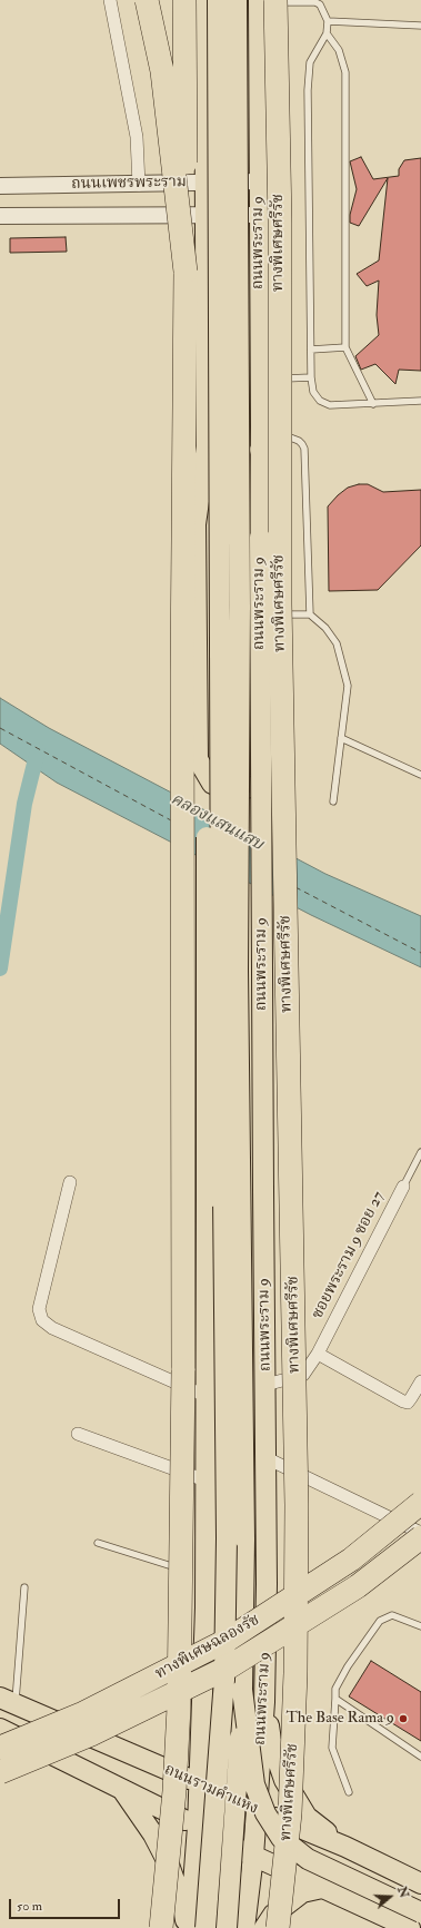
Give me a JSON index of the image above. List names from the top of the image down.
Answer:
{
  "streets": {
    "highway": ["ทางพิเศษศรีรัช", "ทางพิเศษฉลองรัช"],
    "main road": ["ถนนพระราม 9", "ถนนรามคำแหง"],
    "street": ["ถนนเพชรพระราม", "ซอยพระราม 9 ซอย 27"]
  },
  "crossings": [
    ["ถนนเพชรพระราม", "ถนนพระราม 9"],
    ["ถนนพระราม 9", "ทางพิเศษศรีรัช"],
    ["ถนนพระราม 9", "ซอยพระราม 9 ซอย 27"],
    ["ถนนพระราม 9", "ถนนรามคำแหง"]
  ],
  "water": ["คลองแสนแสบ"],
  "places": ["The Base Rama 9"],
  "scale_bar": "50 m",
  "north": "right"
}
